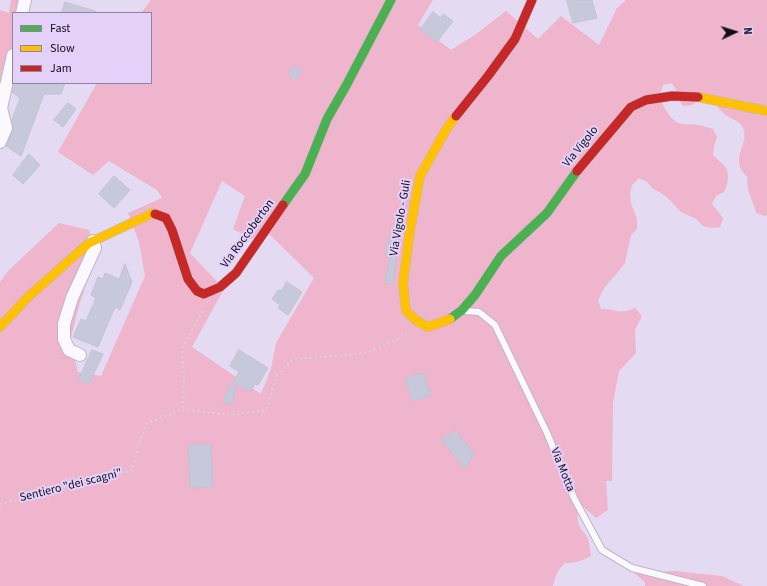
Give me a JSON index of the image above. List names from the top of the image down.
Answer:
{
  "streets": {
    "street": ["Via Vigolo", "Via Vigolo - Guli", "Via Roccoberton"],
    "lane": ["Via Motta"],
    "path": ["Sentiero \"dei scagni\""]
  },
  "crossings": [
    ["Via Vigolo", "Via Motta"]
  ],
  "legend": ["Fast", "Slow", "Jam"],
  "north": "right"
}
